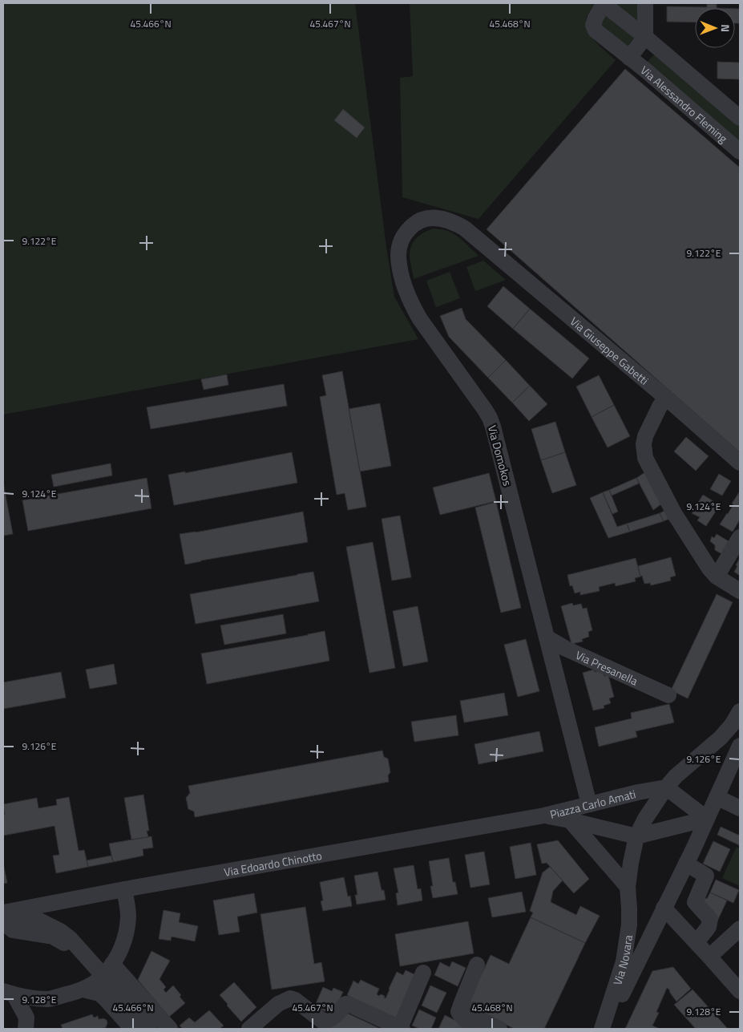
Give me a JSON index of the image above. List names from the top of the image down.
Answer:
{
  "streets": {
    "street": [
      "Via Alessandro Fleming",
      "Via Giuseppe Gabetti",
      "Via Domokos",
      "Via Presanella",
      "Piazza Carlo Amati",
      "Via Edoardo Chinotto",
      "Via Novara"
    ]
  },
  "crossings": [
    ["Via Giuseppe Gabetti", "Via Domokos"],
    ["Via Domokos", "Via Presanella"],
    ["Via Domokos", "Piazza Carlo Amati"],
    ["Piazza Carlo Amati", "Via Edoardo Chinotto"],
    ["Piazza Carlo Amati", "Via Novara"]
  ],
  "north": "right",
  "coordinates": [
    "45.466°N",
    "45.467°N",
    "45.468°N",
    "9.122°E",
    "9.124°E",
    "9.126°E",
    "9.128°E"
  ]
}
